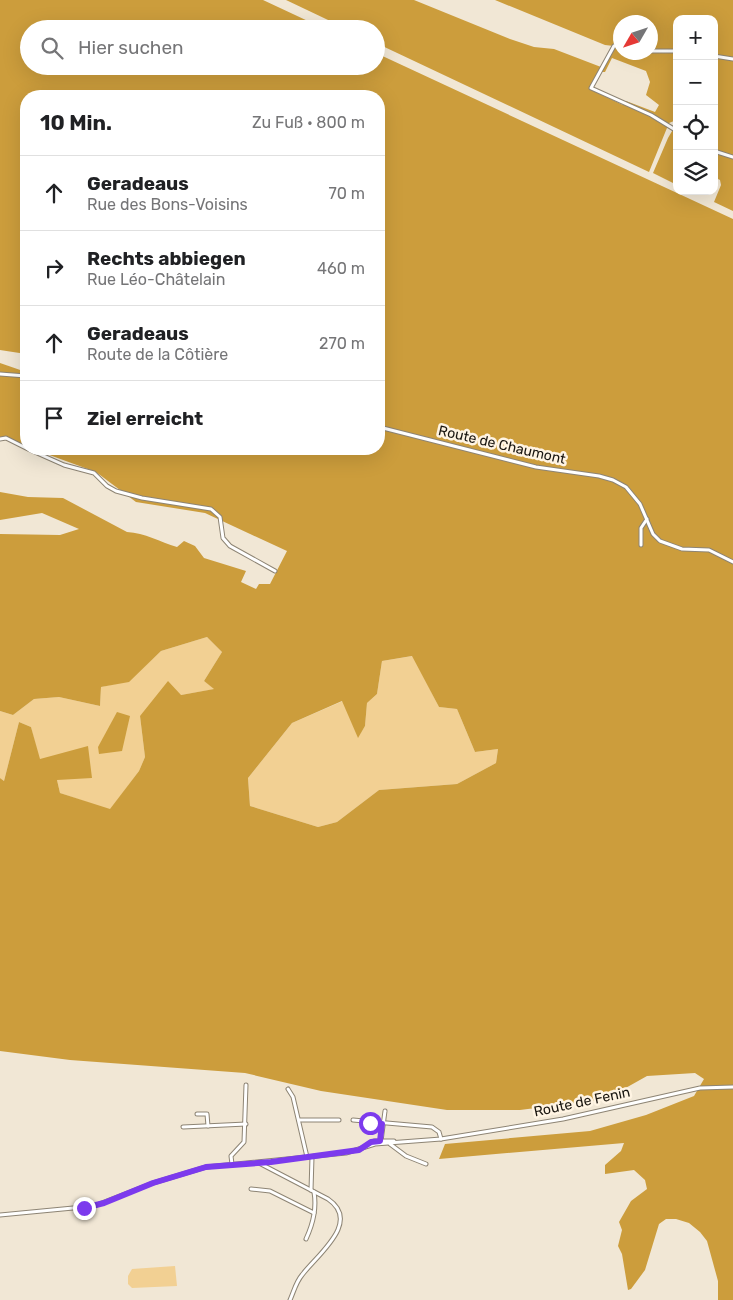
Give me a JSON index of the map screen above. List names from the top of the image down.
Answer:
{
  "streets": {
    "street": ["Route de Chaumont", "Route de Fenin"]
  },
  "north": "bottom left",
  "page": {
    "map_buttons": ["+", "−"],
    "search": "Hier suchen",
    "heading": ["10 Min.", "Zu Fuß · 800 m"],
    "list": [
      ["Geradeaus", "Rue des Bons-Voisins", "70 m"],
      ["Rechts abbiegen", "Rue Léo-Châtelain", "460 m"],
      ["Geradeaus", "Route de la Côtière", "270 m"],
      "Ziel erreicht"
    ]
  }
}
